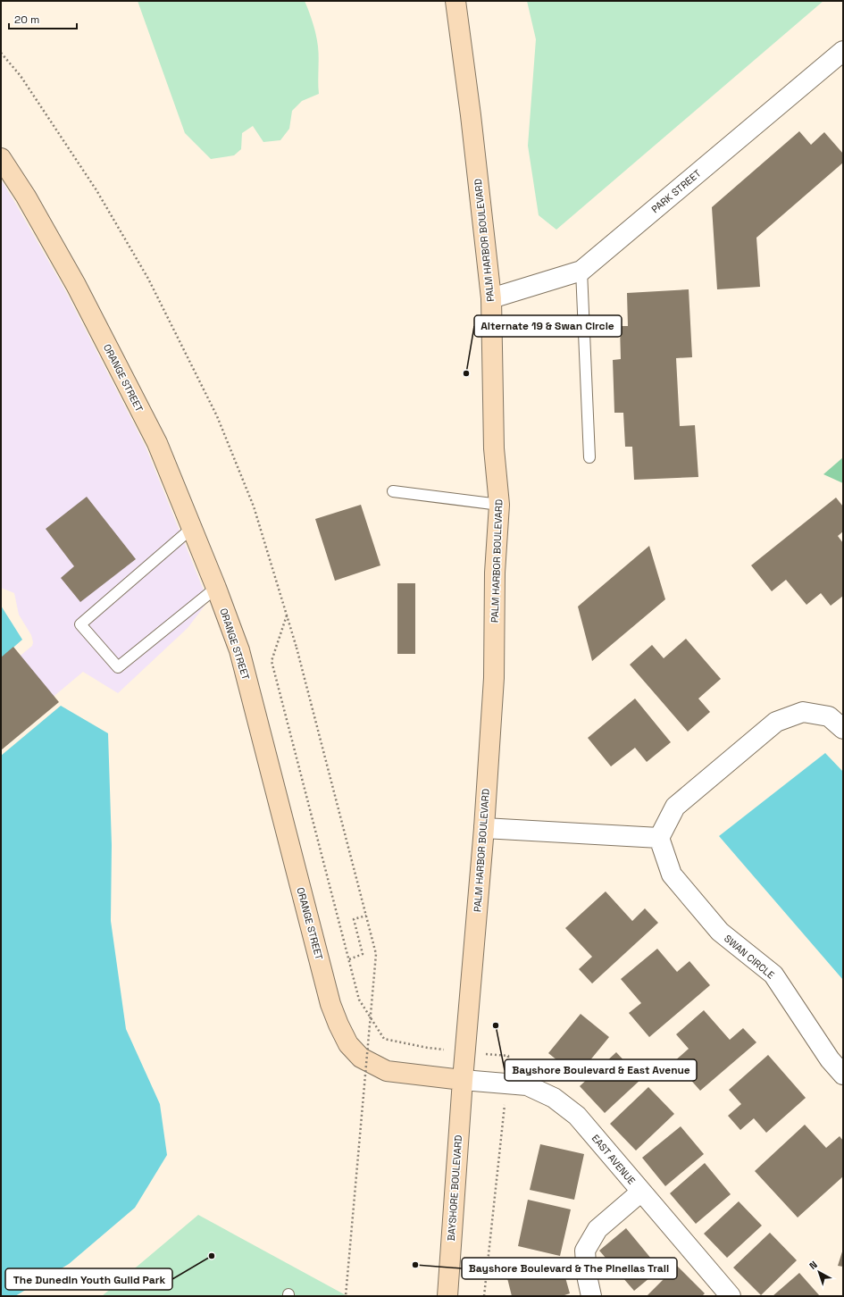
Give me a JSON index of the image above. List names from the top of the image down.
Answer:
{
  "streets": {
    "main road": ["PALM HARBOR BOULEVARD", "ORANGE STREET", "BAYSHORE BOULEVARD"],
    "street": ["PARK STREET", "SWAN CIRCLE", "EAST AVENUE"]
  },
  "crossings": [
    ["PARK STREET", "PALM HARBOR BOULEVARD"],
    ["PALM HARBOR BOULEVARD", "ORANGE STREET"],
    ["PALM HARBOR BOULEVARD", "EAST AVENUE"],
    ["PALM HARBOR BOULEVARD", "BAYSHORE BOULEVARD"],
    ["ORANGE STREET", "EAST AVENUE"],
    ["ORANGE STREET", "BAYSHORE BOULEVARD"],
    ["EAST AVENUE", "BAYSHORE BOULEVARD"]
  ],
  "places": [
    "Alternate 19 & Swan Circle",
    "Bayshore Boulevard & East Avenue",
    "The Dunedin Youth Guild Park",
    "Bayshore Boulevard & The Pinellas Trail"
  ],
  "scale_bar": "20 m",
  "north": "top left"
}
